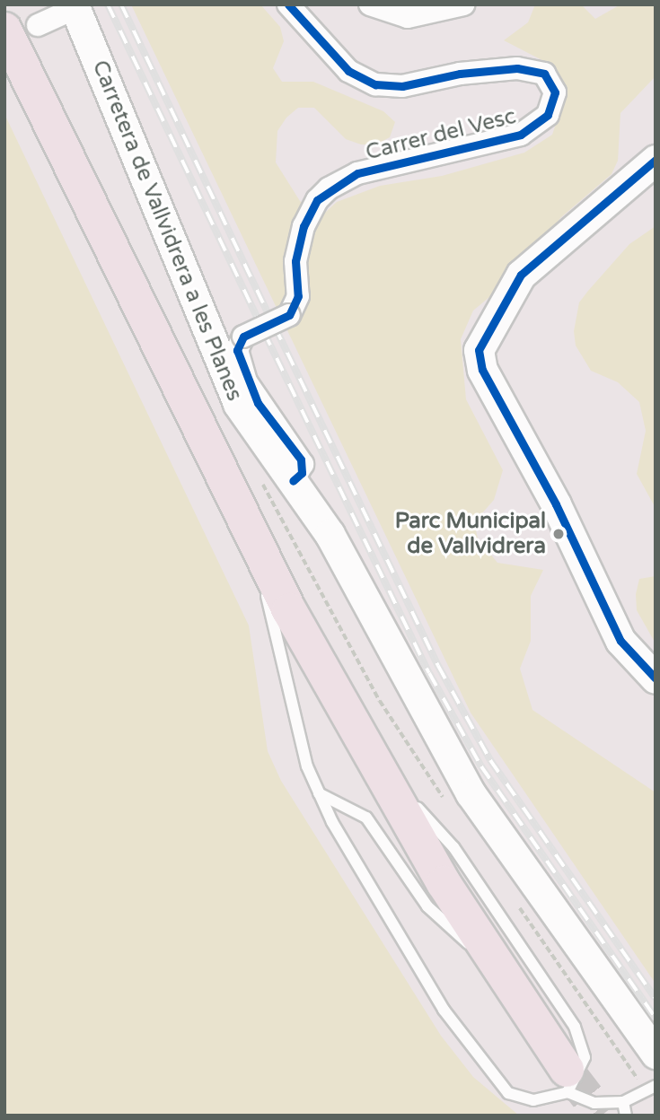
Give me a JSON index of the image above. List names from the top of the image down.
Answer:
{
  "streets": {
    "main road": ["Carretera de Vallvidrera a les Planes"],
    "street": ["Carrer del Vesc"]
  },
  "crossings": [
    ["Carrer del Vesc", "Carretera de Vallvidrera a les Planes"]
  ],
  "places": ["Parc Municipal de Vallvidrera"]
}
